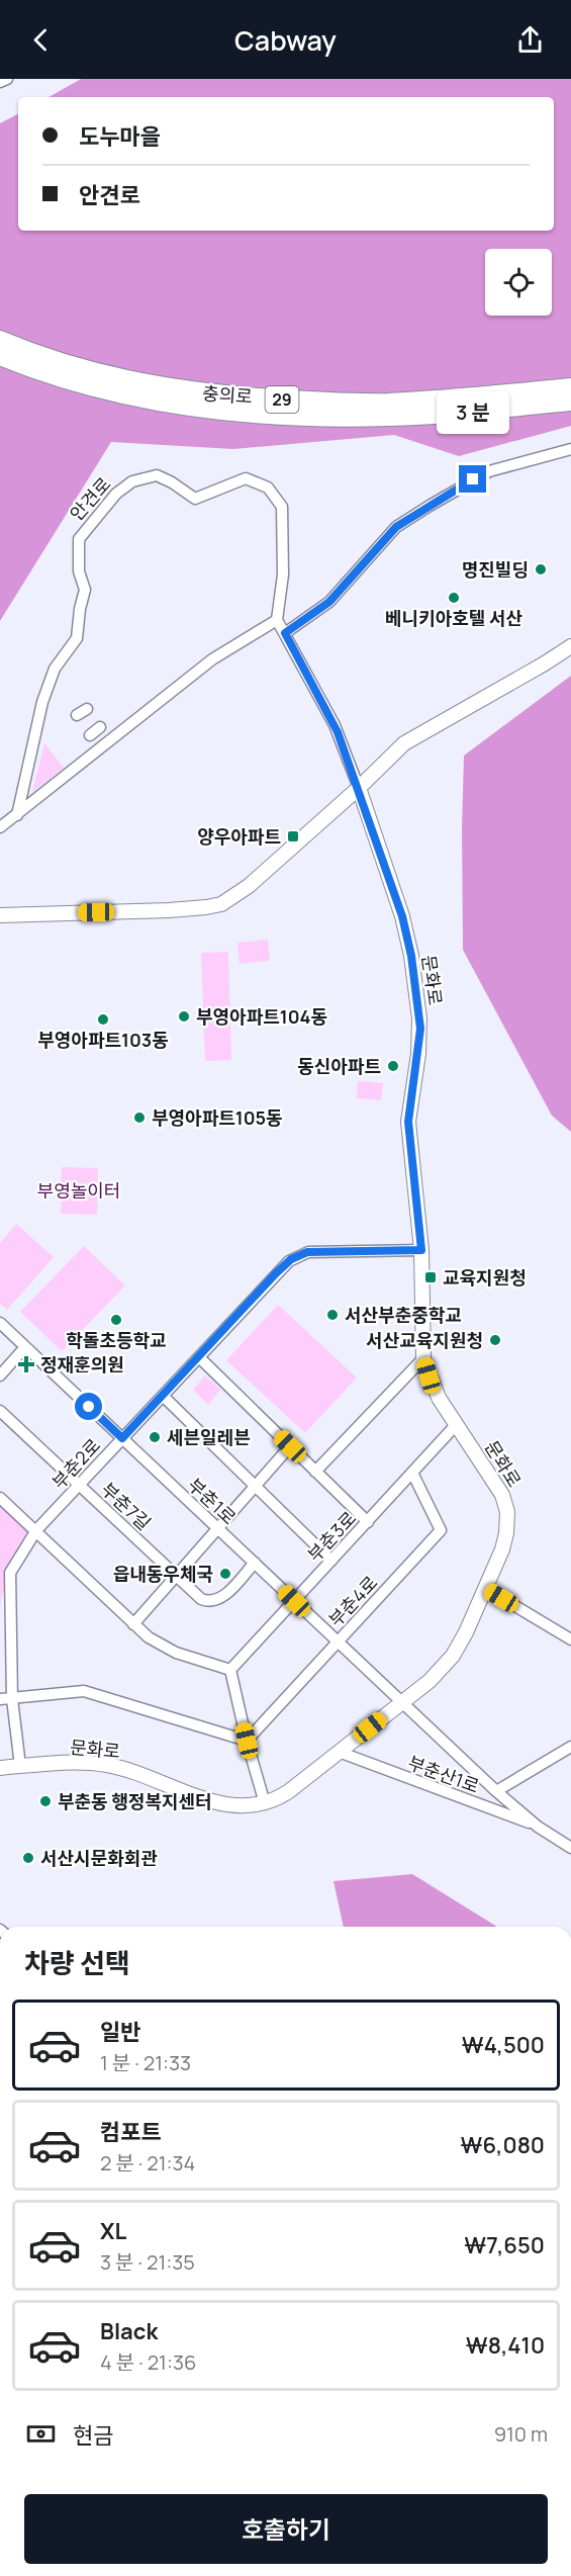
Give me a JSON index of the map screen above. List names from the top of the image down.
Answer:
{
  "streets": {
    "highway": ["충의로", "29"],
    "street": [
      "안견로",
      "문화로",
      "부춘2로",
      "부춘1로",
      "부춘7길",
      "부춘3로",
      "부춘4로",
      "부춘산1로"
    ]
  },
  "crossings": [
    ["문화로", "부춘2로"],
    ["문화로", "부춘1로"],
    ["문화로", "부춘3로"],
    ["문화로", "부춘산1로"],
    ["부춘2로", "부춘1로"],
    ["부춘2로", "부춘7길"],
    ["부춘1로", "부춘7길"],
    ["부춘1로", "부춘3로"],
    ["부춘1로", "부춘4로"],
    ["부춘1로", "부춘산1로"],
    ["부춘3로", "부춘4로"]
  ],
  "parks": ["부영놀이터"],
  "places": {
    "other": [
      "명진빌딩",
      "베니키아호텔 서산",
      "부영아파트104동",
      "부영아파트103동",
      "동신아파트",
      "부영아파트105동",
      "서산부춘중학교",
      "학돌초등학교",
      "서산교육지원청",
      "세븐일레븐",
      "읍내동우체국",
      "부춘동 행정복지센터",
      "서산시문화회관"
    ],
    "transit": ["양우아파트", "교육지원청"],
    "health": ["정재훈의원"]
  },
  "page": {
    "header": "Cabway",
    "banner": ["도누마을", "안견로"],
    "bubble": "3 분",
    "heading": "차량 선택",
    "list": [
      {
        "name": "일반",
        "note": "1 분 · 21:33",
        "value": "₩4,500"
      },
      {
        "name": "컴포트",
        "note": "2 분 · 21:34",
        "value": "₩6,080"
      },
      {
        "name": "XL",
        "note": "3 분 · 21:35",
        "value": "₩7,650"
      },
      {
        "name": "Black",
        "note": "4 분 · 21:36",
        "value": "₩8,410"
      }
    ],
    "pay": ["현금", "910 m"],
    "buttons": "호출하기"
  }
}
